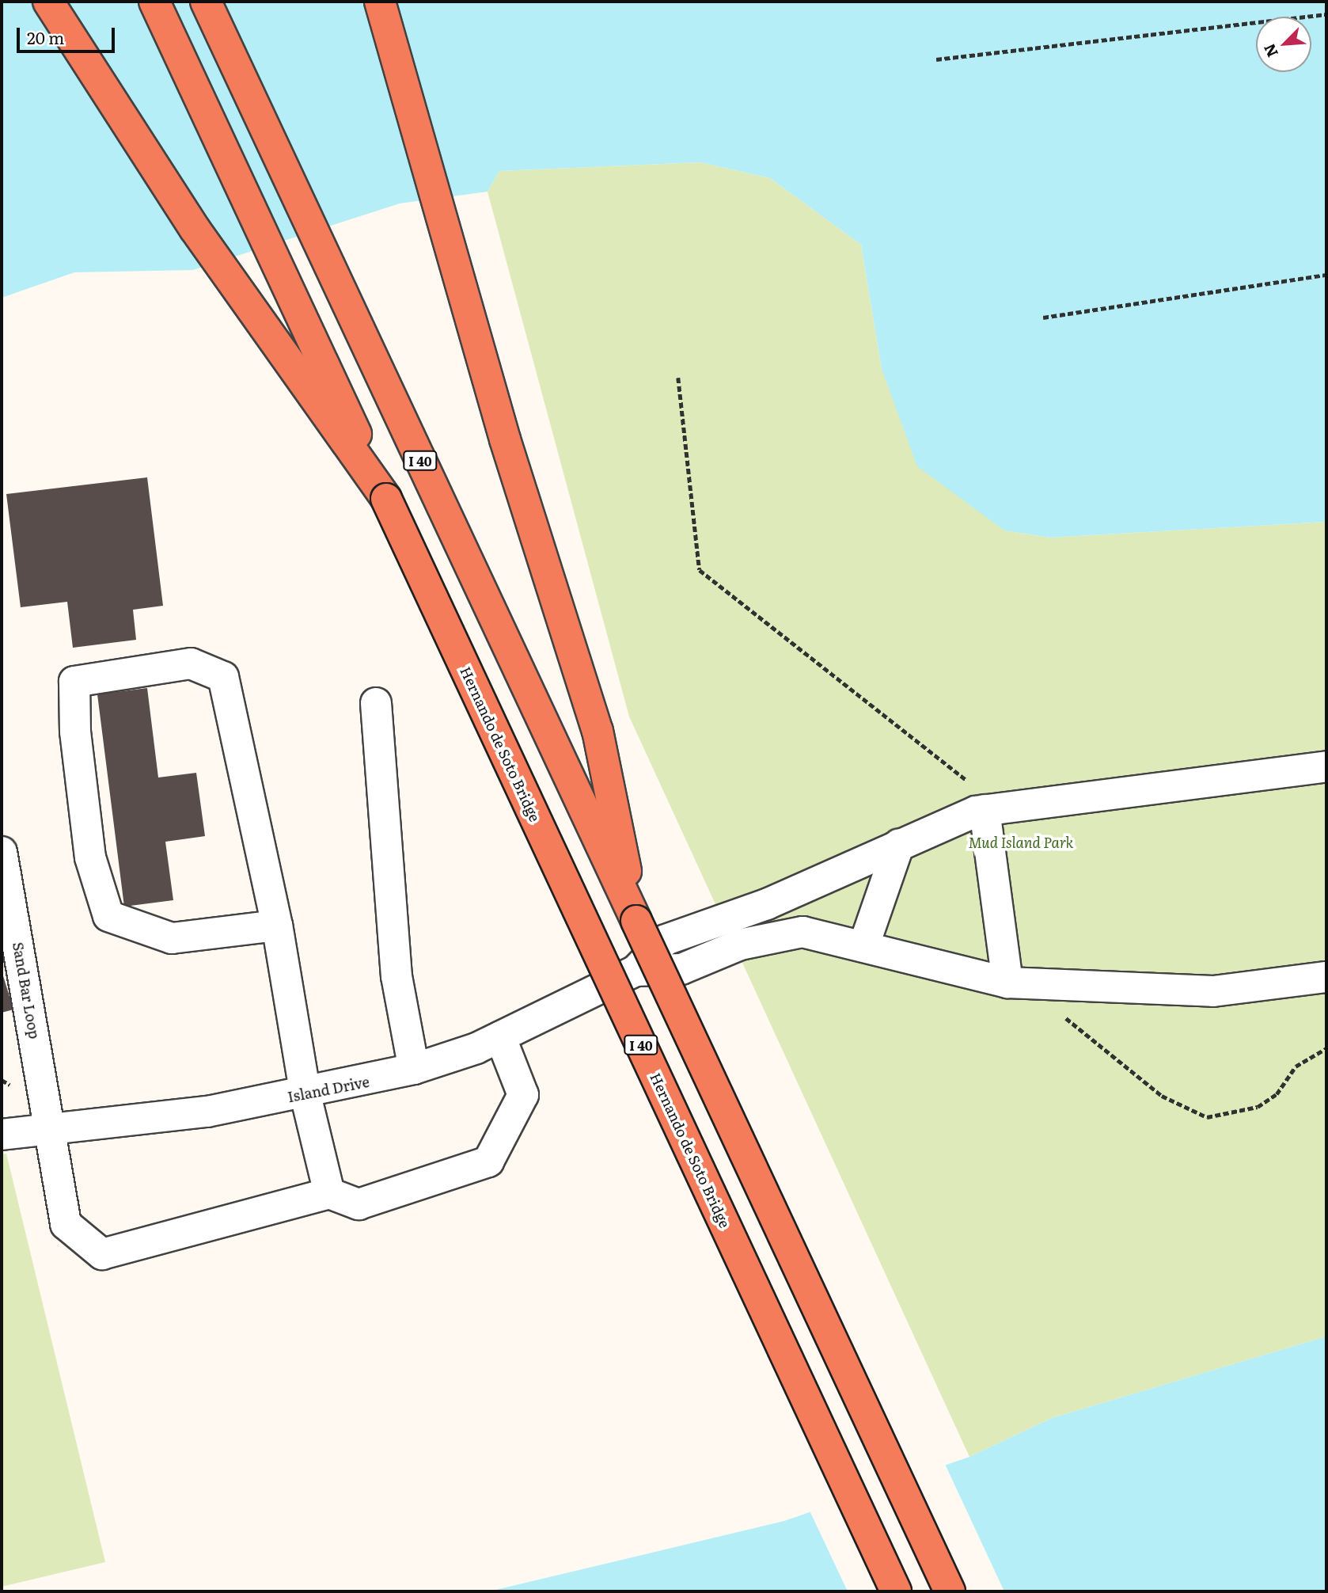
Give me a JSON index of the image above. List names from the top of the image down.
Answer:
{
  "streets": {
    "highway": ["I 40", "Hernando de Soto Bridge"],
    "street": ["Sand Bar Loop", "Island Drive"]
  },
  "crossings": [
    ["I 40", "Hernando de Soto Bridge"],
    ["Sand Bar Loop", "Island Drive"]
  ],
  "parks": ["Mud Island Park"],
  "scale_bar": "20 m",
  "north": "bottom left"
}
